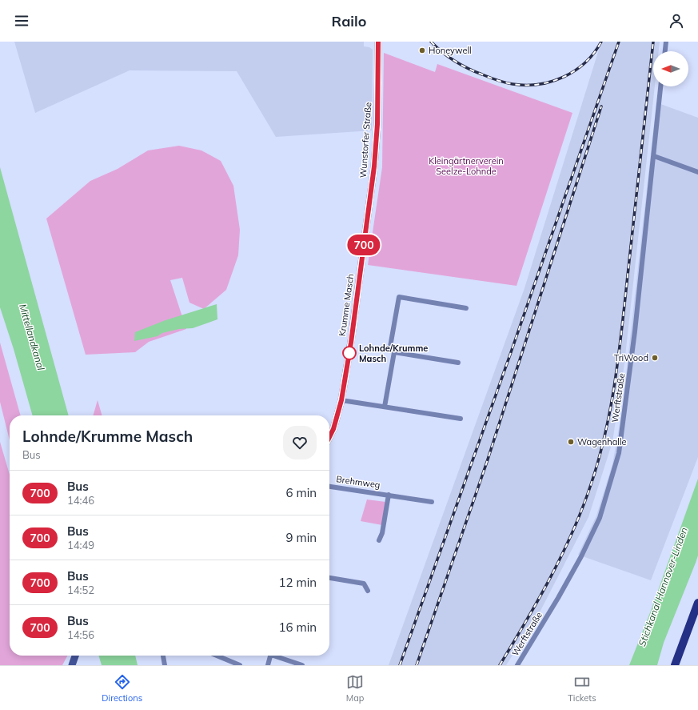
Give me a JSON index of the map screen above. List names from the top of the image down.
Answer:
{
  "streets": {
    "street": [
      "Wunstorfer Straße",
      "Krumme Masch",
      "Werftstraße",
      "Brehmweg"
    ]
  },
  "crossings": [
    ["Wunstorfer Straße", "Krumme Masch"]
  ],
  "water": ["Mittellandkanal", "Stichkanal Hannover-Linden"],
  "parks": ["Kleingärtnerverein Seelze-Lohnde"],
  "places": [
    "Honeywell",
    "Lohnde/Krumme Masch",
    "TriWood",
    "Wagenhalle"
  ],
  "lines": ["bus line 700"],
  "north": "left",
  "page": {
    "header": "Railo",
    "on_map": "700",
    "heading": ["Lohnde/Krumme Masch", "Bus"],
    "list": [
      {
        "mark": "700",
        "name": "Bus",
        "note": "14:46",
        "value": "6 min"
      },
      {
        "mark": "700",
        "name": "Bus",
        "note": "14:49",
        "value": "9 min"
      },
      {
        "mark": "700",
        "name": "Bus",
        "note": "14:52",
        "value": "12 min"
      },
      {
        "mark": "700",
        "name": "Bus",
        "note": "14:56",
        "value": "16 min"
      }
    ],
    "tabs": ["Directions", "Map", "Tickets"]
  }
}
